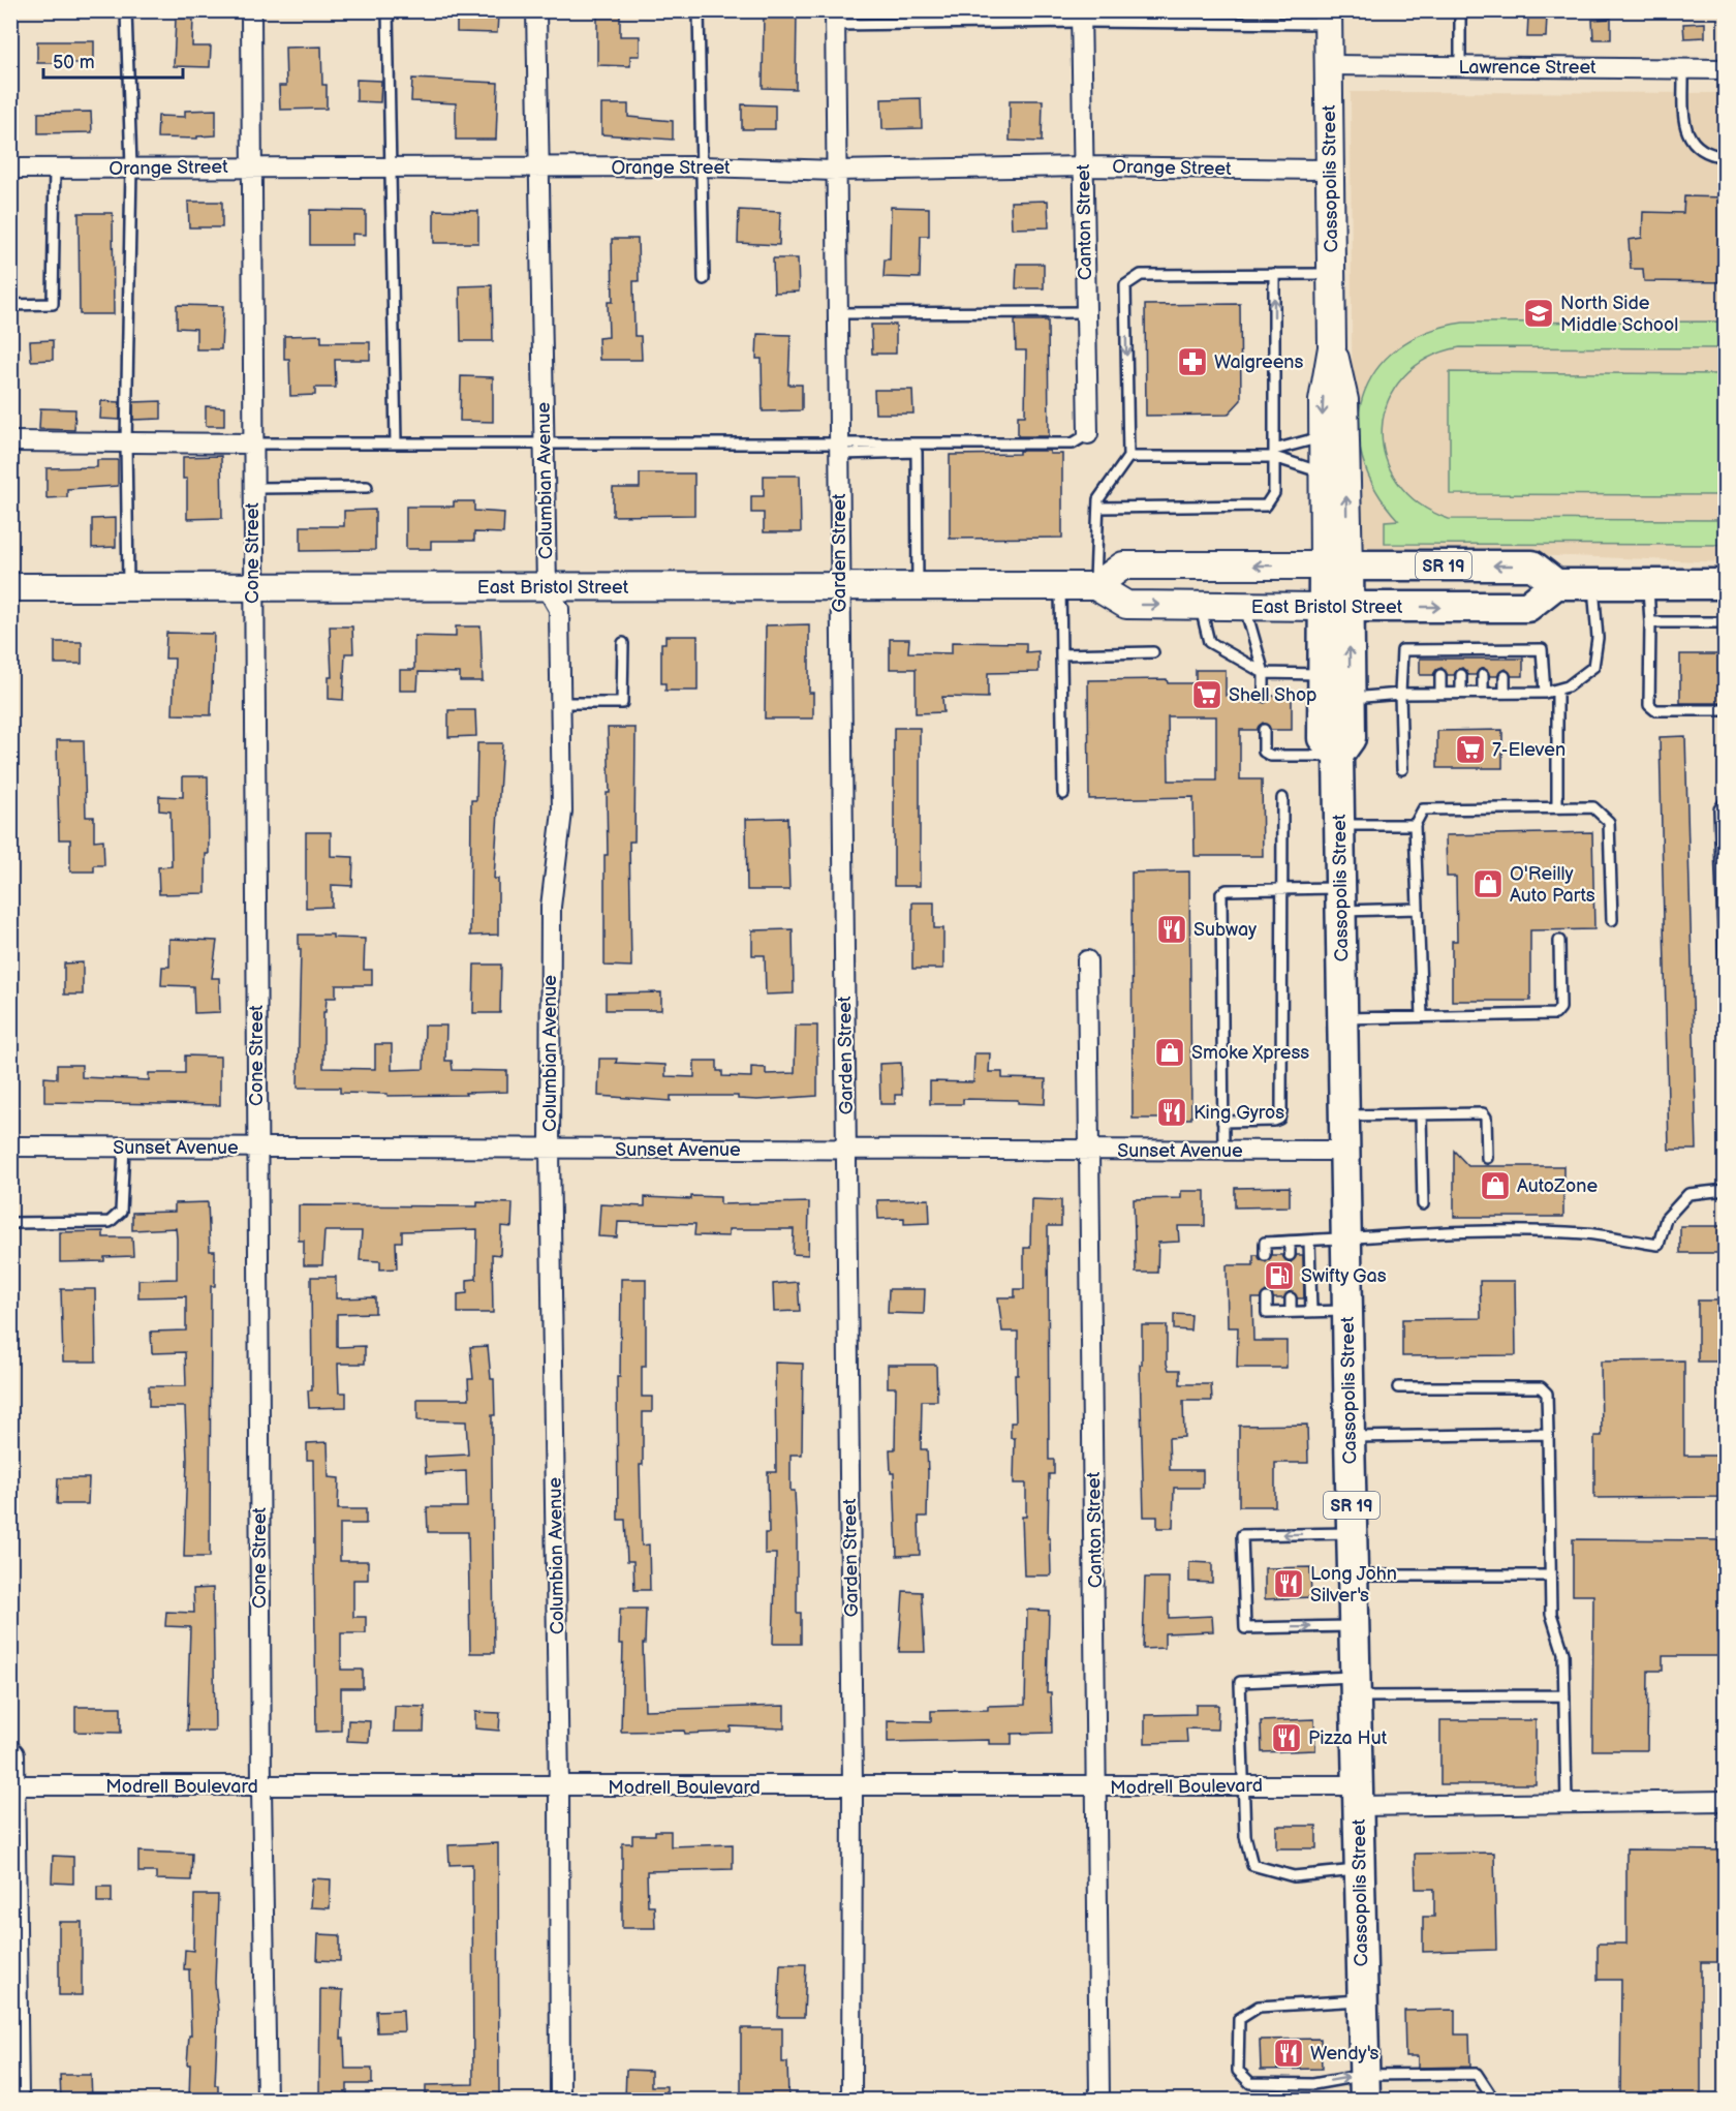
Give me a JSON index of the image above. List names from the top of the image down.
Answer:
{
  "streets": {
    "main road": ["Cassopolis Street", "SR 19", "East Bristol Street"],
    "street": [
      "Lawrence Street",
      "Orange Street",
      "Canton Street",
      "Columbian Avenue",
      "Cone Street",
      "Garden Street",
      "Sunset Avenue",
      "Modrell Boulevard"
    ]
  },
  "crossings": [
    ["Lawrence Street", "Cassopolis Street"],
    ["Orange Street", "Cassopolis Street"],
    ["Orange Street", "Canton Street"],
    ["Orange Street", "Columbian Avenue"],
    ["Orange Street", "Cone Street"],
    ["Orange Street", "Garden Street"],
    ["Cassopolis Street", "SR 19"],
    ["Cassopolis Street", "East Bristol Street"],
    ["Cassopolis Street", "Sunset Avenue"],
    ["Cassopolis Street", "Modrell Boulevard"],
    ["Canton Street", "Sunset Avenue"],
    ["Canton Street", "Modrell Boulevard"],
    ["Columbian Avenue", "East Bristol Street"],
    ["Columbian Avenue", "Sunset Avenue"],
    ["Columbian Avenue", "Modrell Boulevard"],
    ["Cone Street", "East Bristol Street"],
    ["Cone Street", "Sunset Avenue"],
    ["Cone Street", "Modrell Boulevard"],
    ["Garden Street", "East Bristol Street"],
    ["Garden Street", "Sunset Avenue"],
    ["Garden Street", "Modrell Boulevard"],
    ["SR 19", "East Bristol Street"]
  ],
  "places": {
    "school or university": ["North Side Middle School"],
    "pharmacy": ["Walgreens"],
    "supermarket": ["Shell Shop", "7-Eleven"],
    "shop": ["O'Reilly Auto Parts", "Smoke Xpress", "AutoZone"],
    "restaurant": [
      "Subway",
      "King Gyros",
      "Long John Silver's",
      "Pizza Hut",
      "Wendy's"
    ],
    "fuel station": ["Swifty Gas"]
  },
  "scale_bar": "50 m"
}
